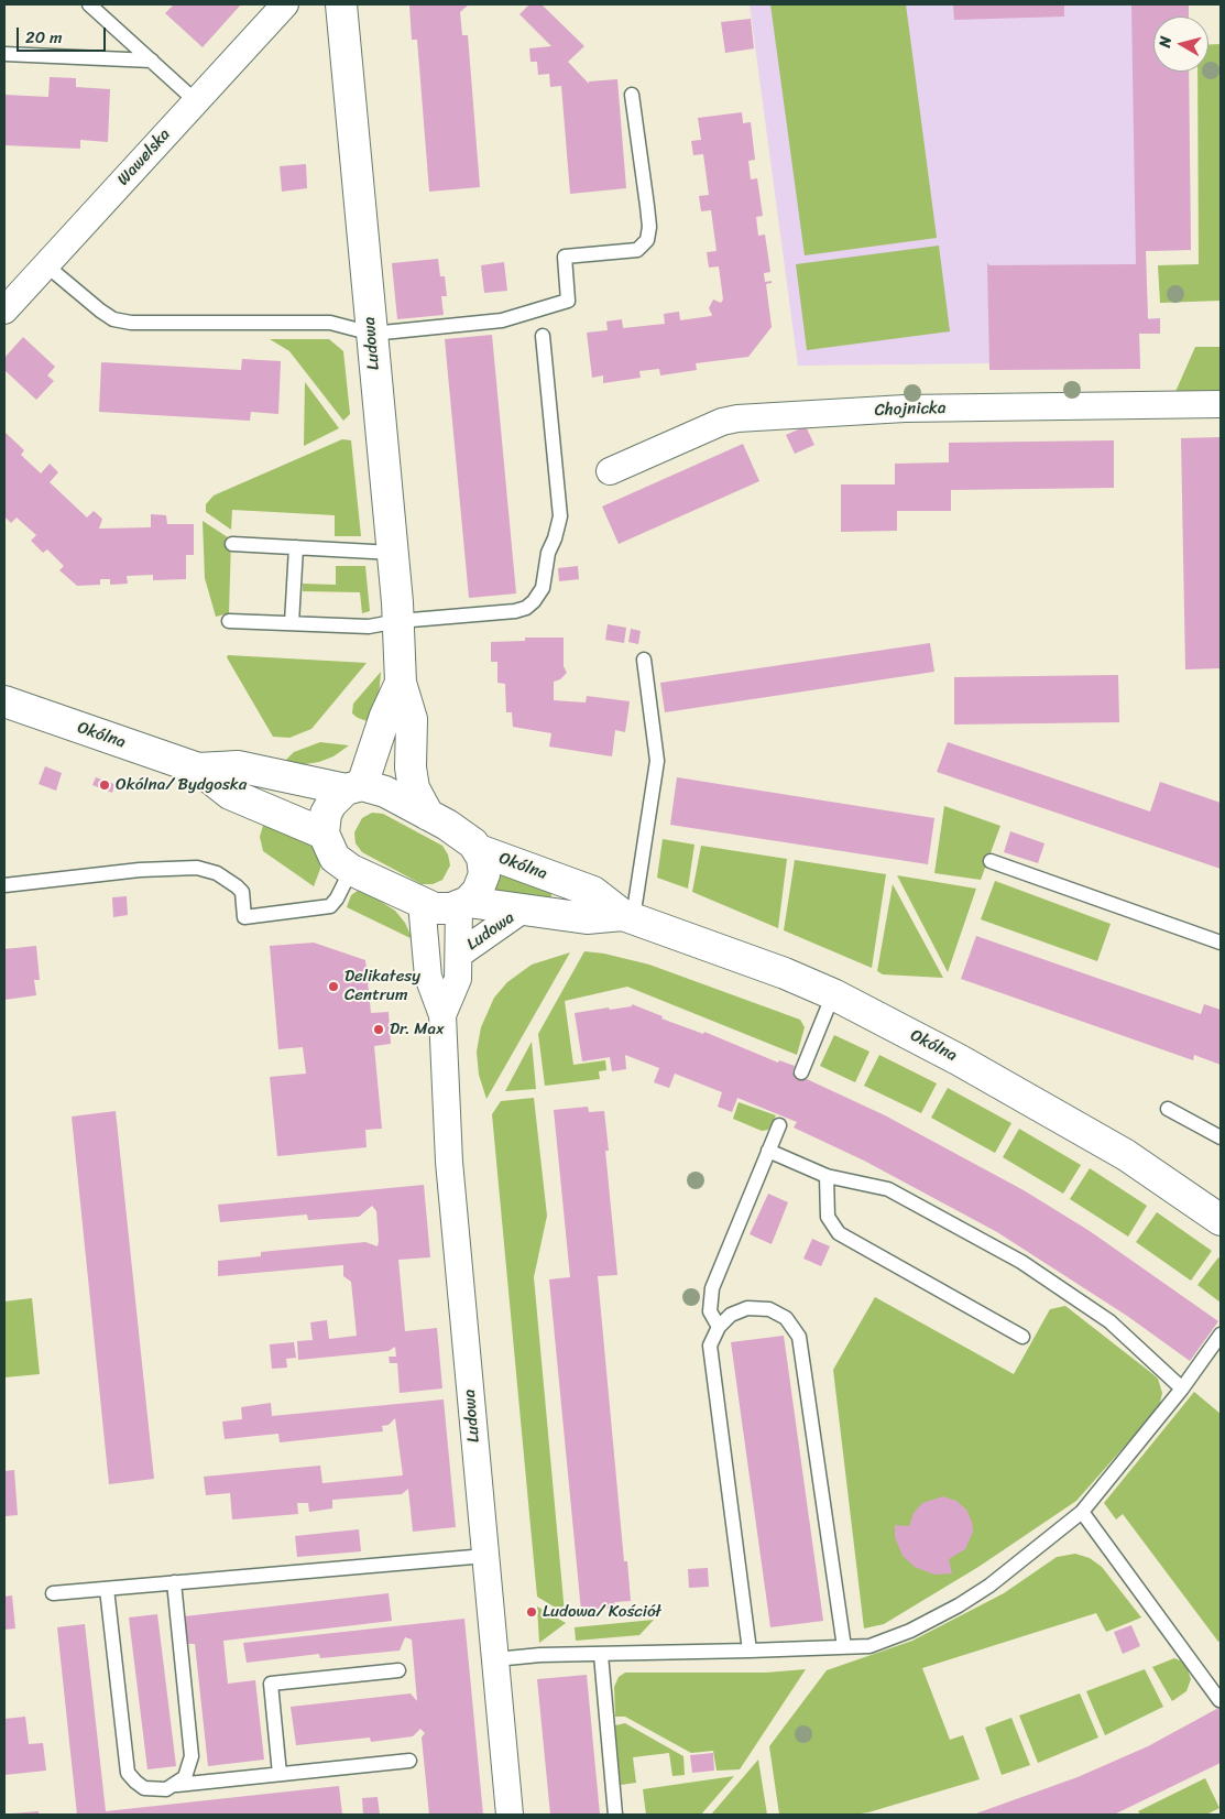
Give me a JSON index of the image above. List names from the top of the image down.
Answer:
{
  "streets": {
    "street": [
      "Wawelska",
      "Ludowa",
      "Chojnicka",
      "Okólna"
    ]
  },
  "crossings": [
    ["Ludowa", "Okólna"]
  ],
  "places": [
    "Okólna/ Bydgoska",
    "Delikatesy Centrum",
    "Dr. Max",
    "Ludowa/ Kościół"
  ],
  "scale_bar": "20 m",
  "north": "left"
}
